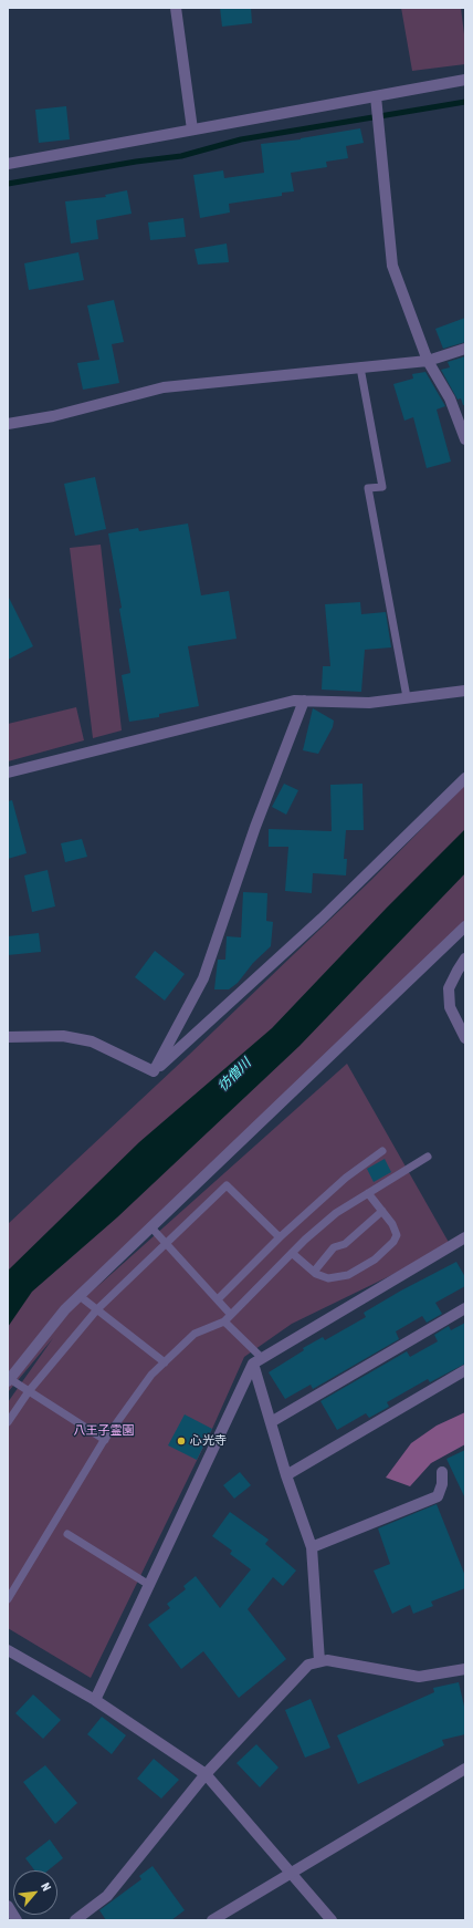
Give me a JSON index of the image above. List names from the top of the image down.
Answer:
{
  "water": ["彷僧川"],
  "parks": ["八王子霊園"],
  "places": ["心光寺"],
  "north": "top right"
}
